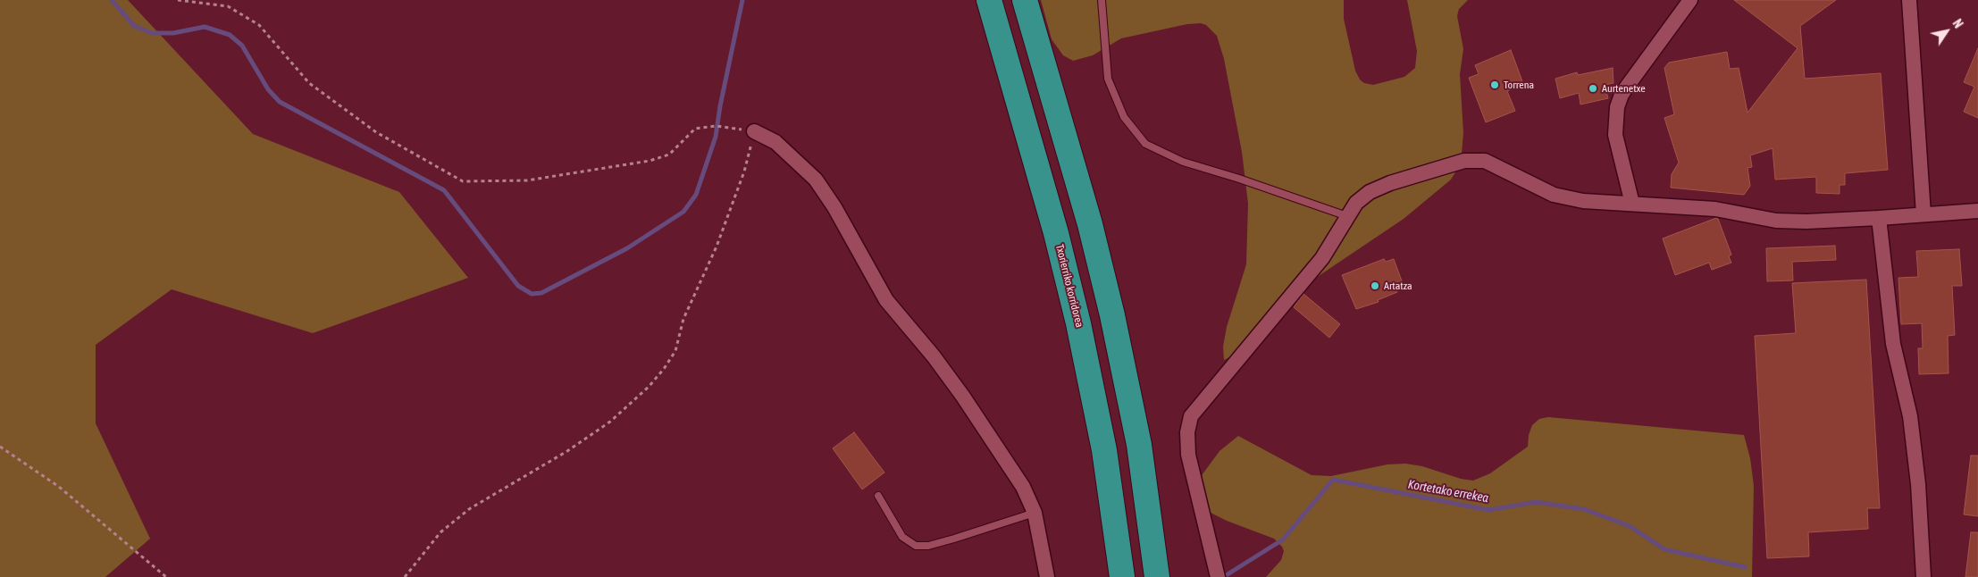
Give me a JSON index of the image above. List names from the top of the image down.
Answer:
{
  "streets": {
    "highway": ["Txorierriko korridorea"]
  },
  "water": ["Kortetako errekea"],
  "places": ["Torrena", "Aurtenetxe", "Artatza"],
  "north": "top right"
}
